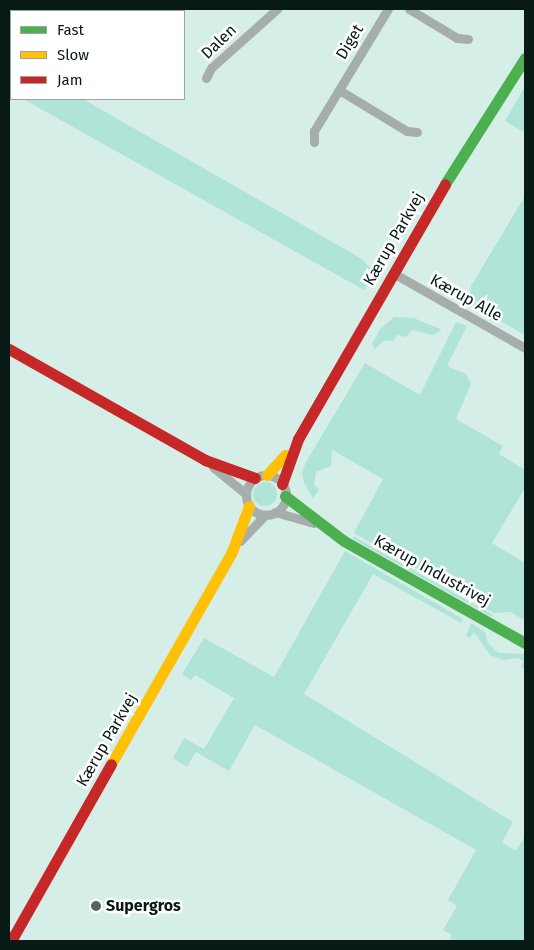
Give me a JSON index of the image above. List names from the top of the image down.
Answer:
{
  "streets": {
    "street": [
      "Dalen",
      "Diget",
      "Kærup Parkvej",
      "Kærup Alle",
      "Kærup Industrivej"
    ]
  },
  "crossings": [
    ["Kærup Parkvej", "Kærup Alle"],
    ["Kærup Parkvej", "Kærup Industrivej"]
  ],
  "places": ["Supergros"],
  "legend": ["Fast", "Slow", "Jam"]
}
